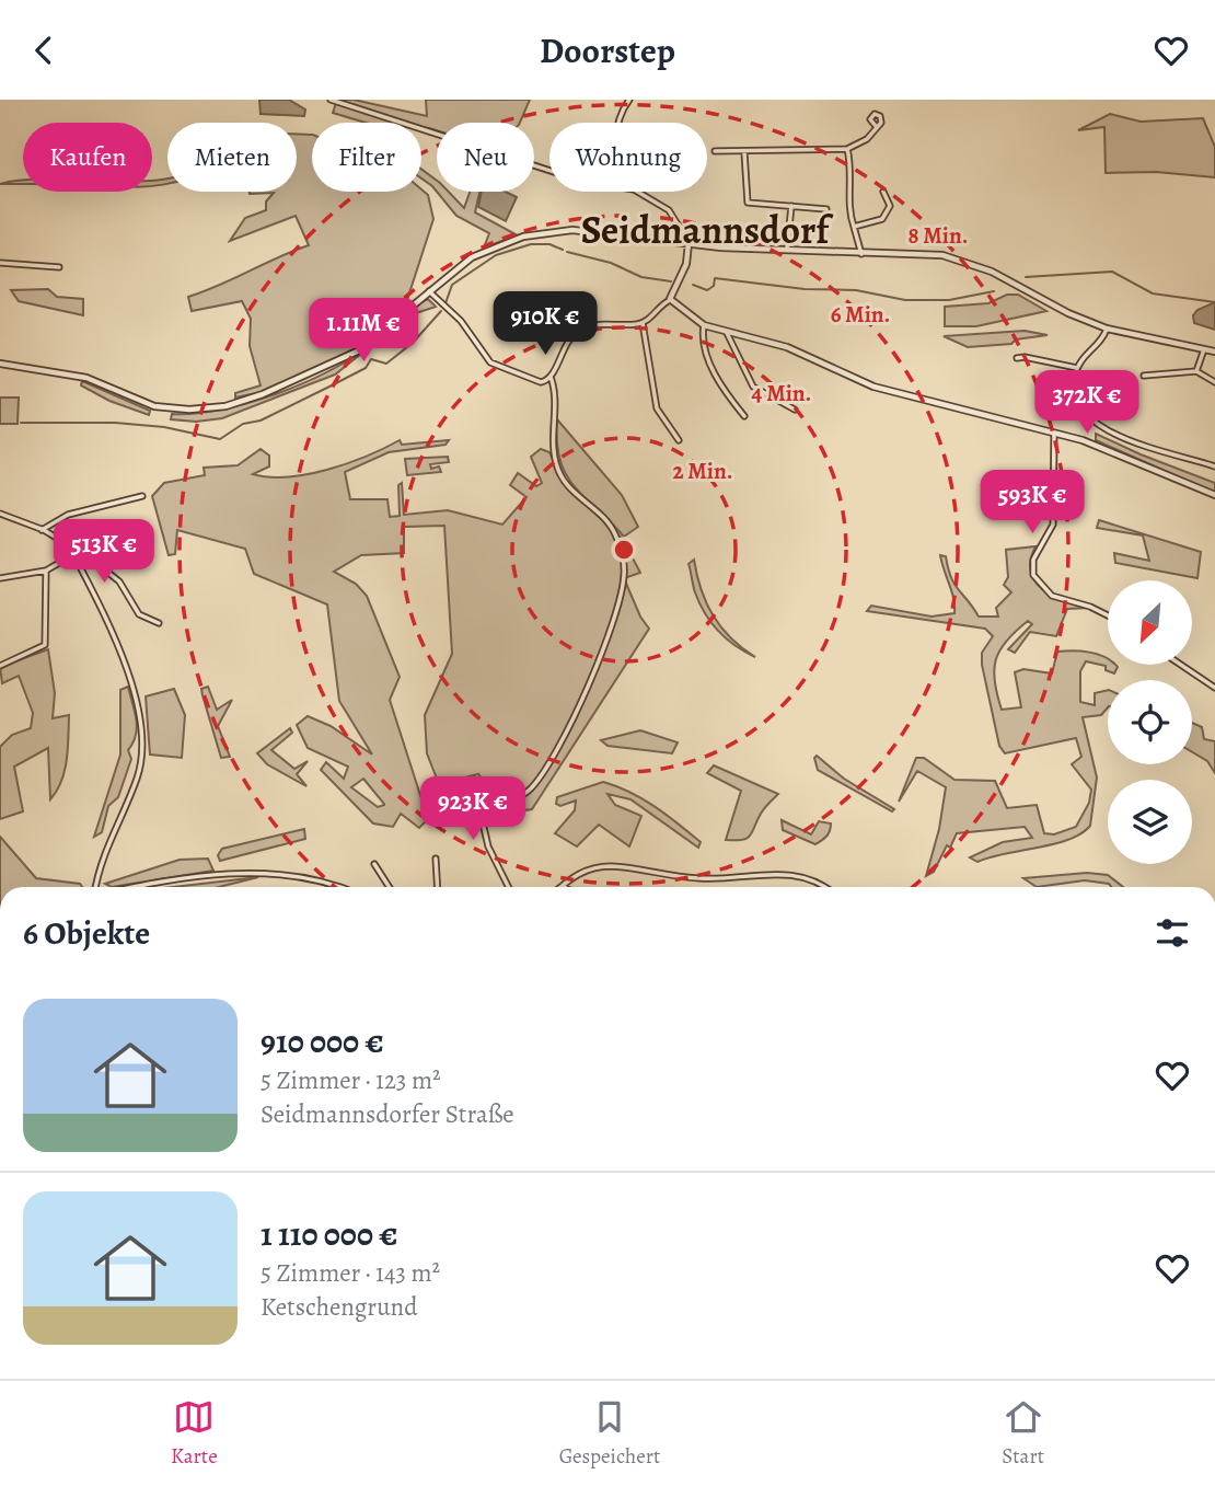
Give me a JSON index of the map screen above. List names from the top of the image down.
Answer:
{
  "districts": ["Seidmannsdorf"],
  "north": "bottom left",
  "page": {
    "header": "Doorstep",
    "chip": [
      "Kaufen",
      "Mieten",
      "Filter",
      "Neu",
      "Wohnung"
    ],
    "price": [
      "910K €",
      "1.11M €",
      "372K €",
      "593K €",
      "513K €",
      "923K €"
    ],
    "heading": "6 Objekte",
    "list": [
      {
        "name": "910 000 €",
        "note": "5 Zimmer · 123 m² · Seidmannsdorfer Straße"
      },
      {
        "name": "1 110 000 €",
        "note": "5 Zimmer · 143 m² · Ketschengrund"
      }
    ],
    "tabs": ["Karte", "Gespeichert", "Start"]
  },
  "rings": [
    "8 Min.",
    "6 Min.",
    "4 Min.",
    "2 Min."
  ]
}
